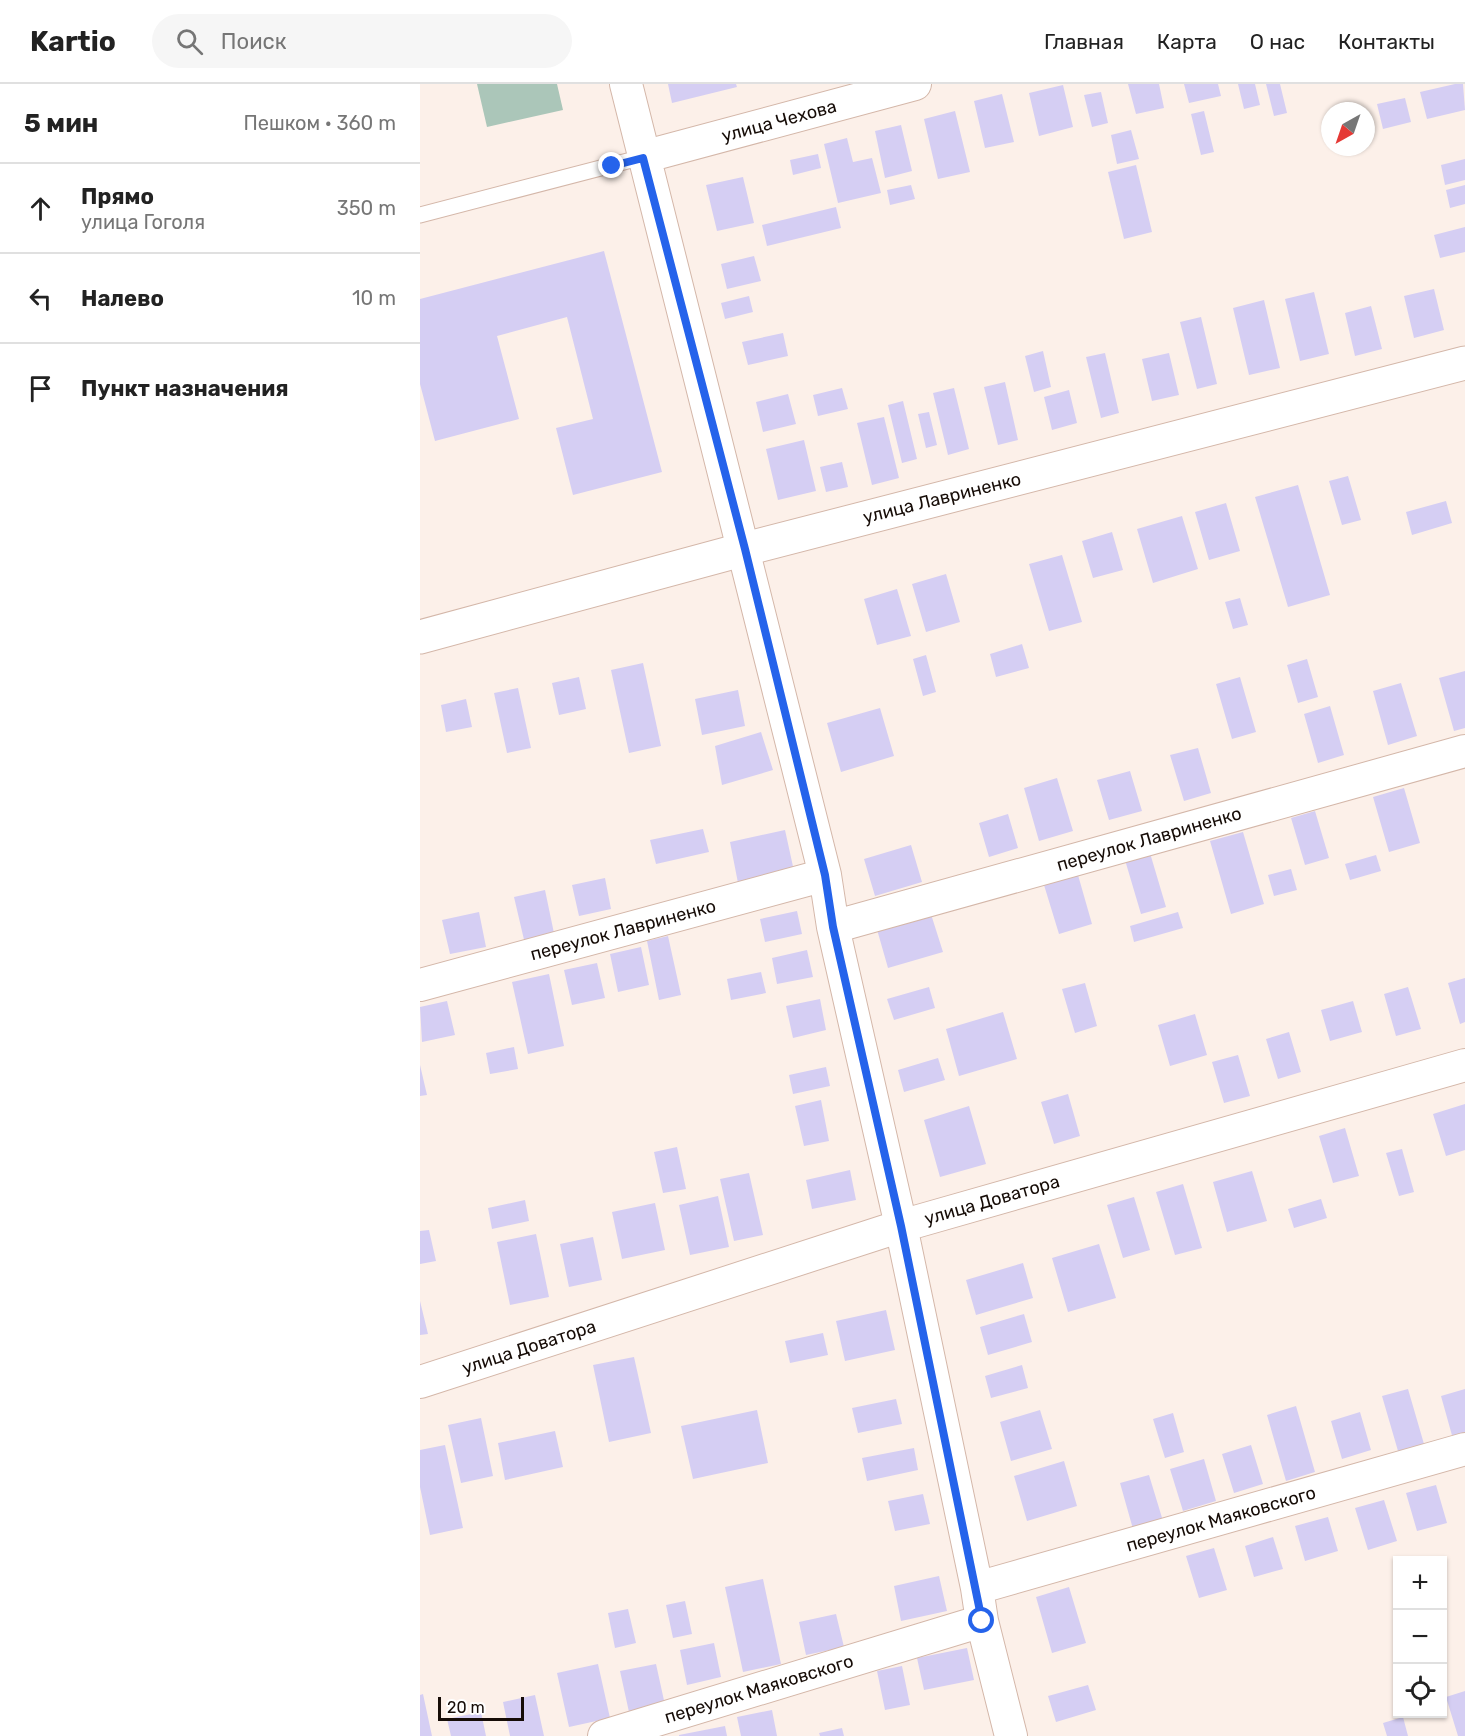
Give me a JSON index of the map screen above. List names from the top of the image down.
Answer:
{
  "streets": {
    "main road": ["улица Лавриненко"],
    "street": [
      "улица Чехова",
      "переулок Лавриненко",
      "улица Доватора",
      "переулок Маяковского"
    ]
  },
  "scale_bar": "20 m",
  "north": "bottom left",
  "page": {
    "header": "Kartio",
    "search": "Поиск",
    "nav": [
      "Главная",
      "Карта",
      "О нас",
      "Контакты"
    ],
    "heading": ["5 мин", "Пешком · 360 m"],
    "list": [
      ["Прямо", "улица Гоголя", "350 m"],
      ["Налево", "10 m"],
      "Пункт назначения"
    ],
    "map_buttons": ["+", "−"],
    "scale": "20 m"
  }
}
